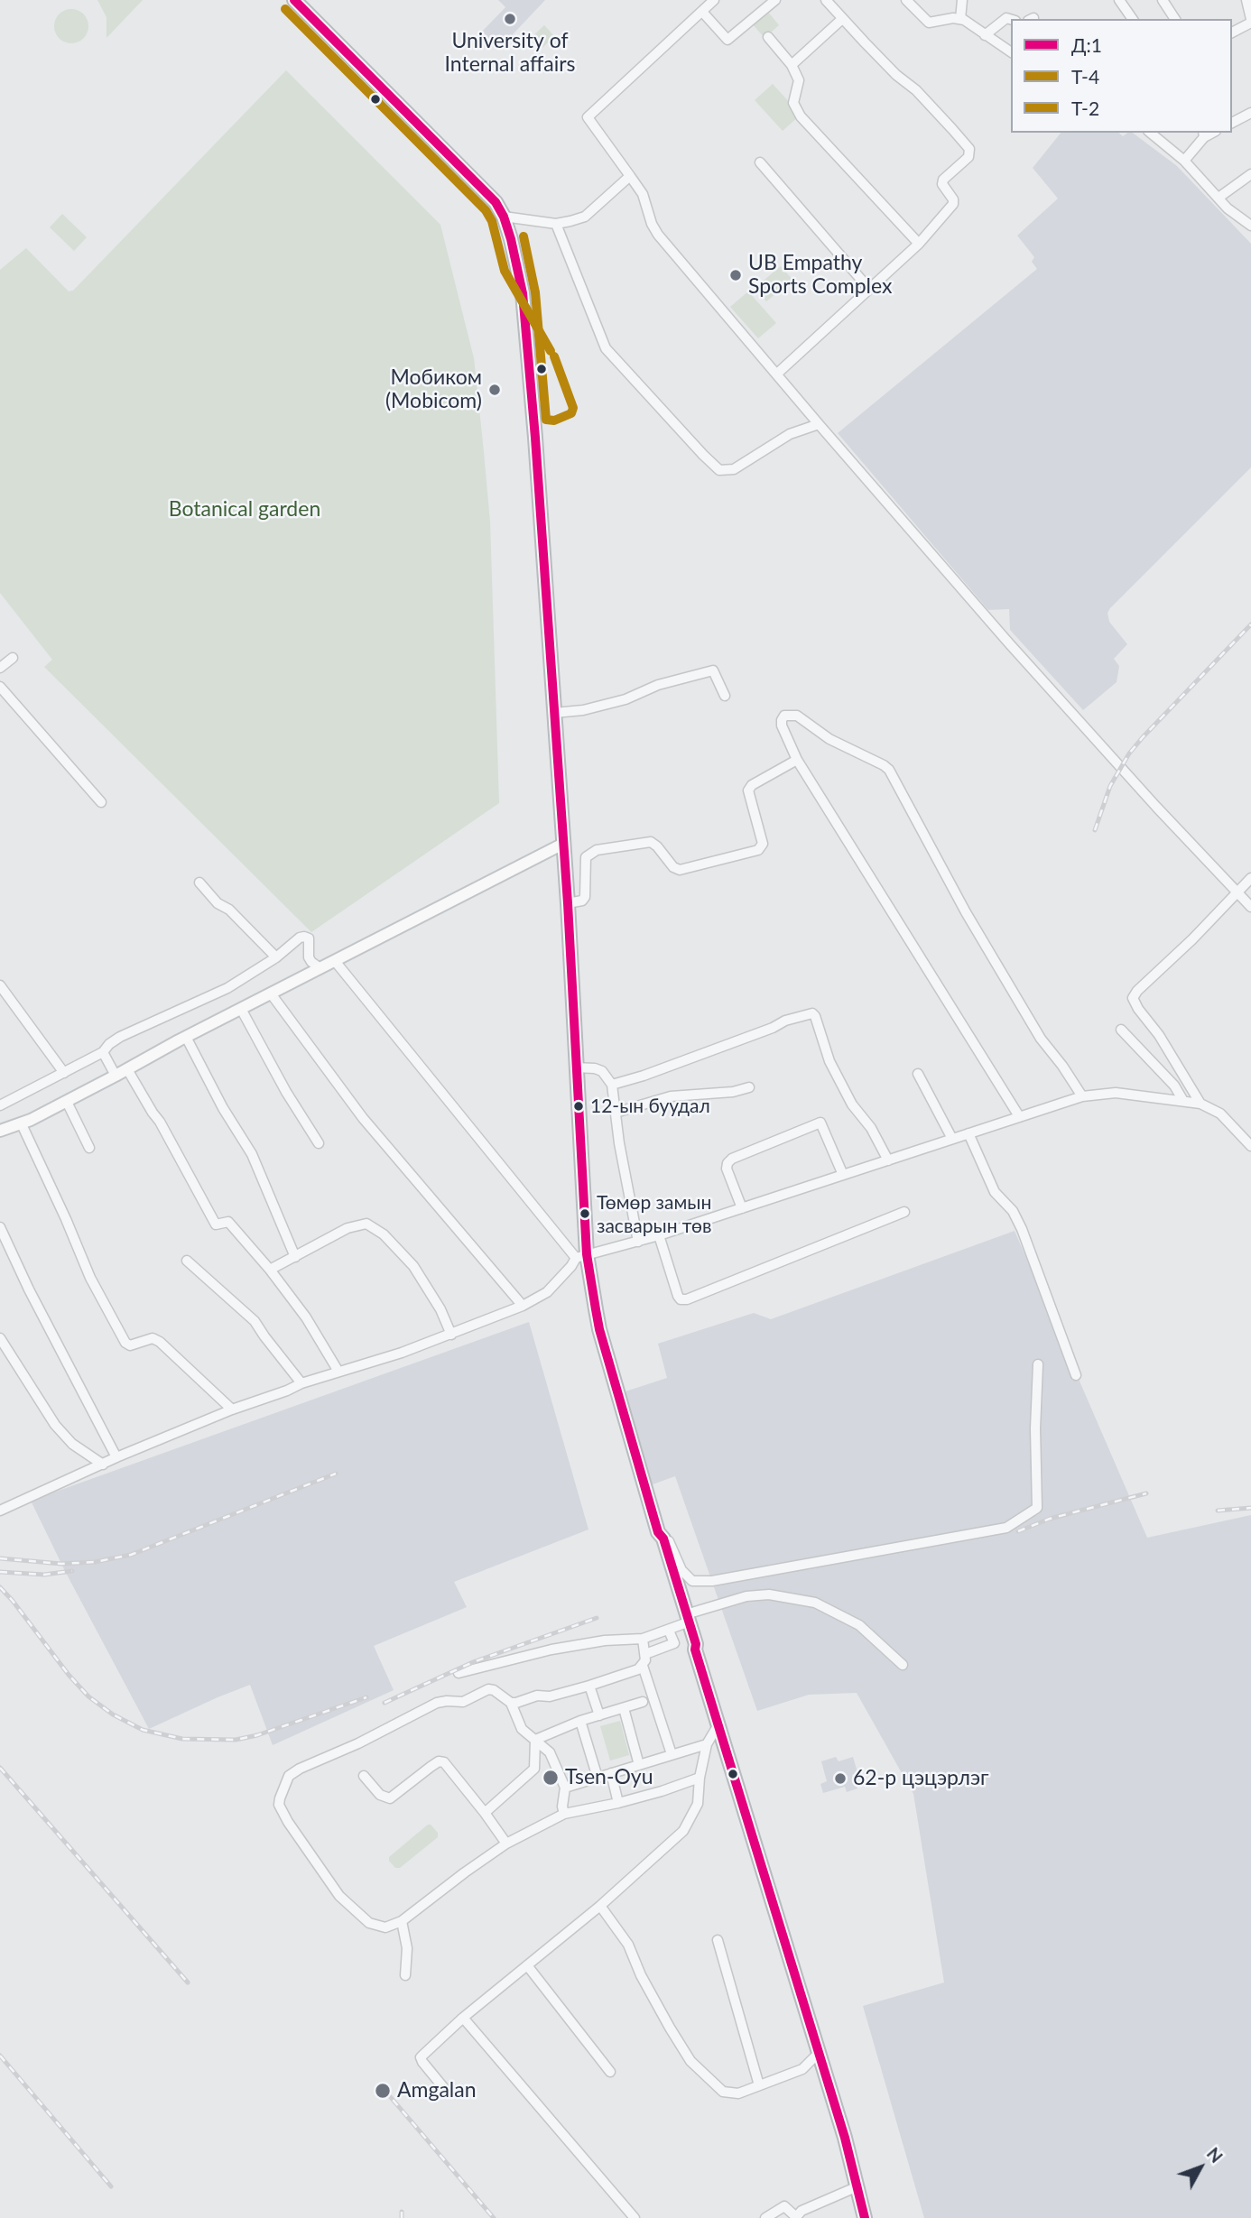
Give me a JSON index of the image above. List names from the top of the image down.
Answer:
{
  "parks": ["Botanical garden"],
  "places": [
    "University of Internal affairs",
    "UB Empathy Sports Complex",
    "Мобиком (Mobicom)",
    "12-ын буудал",
    "Төмөр замын засварын төв",
    "Tsen-Oyu",
    "62-р цэцэрлэг",
    "Amgalan"
  ],
  "lines": ["transit line Д:1", "transit line Т-4", "transit line Т-2"],
  "legend": ["Д:1", "Т-4", "Т-2"],
  "north": "top right"
}
